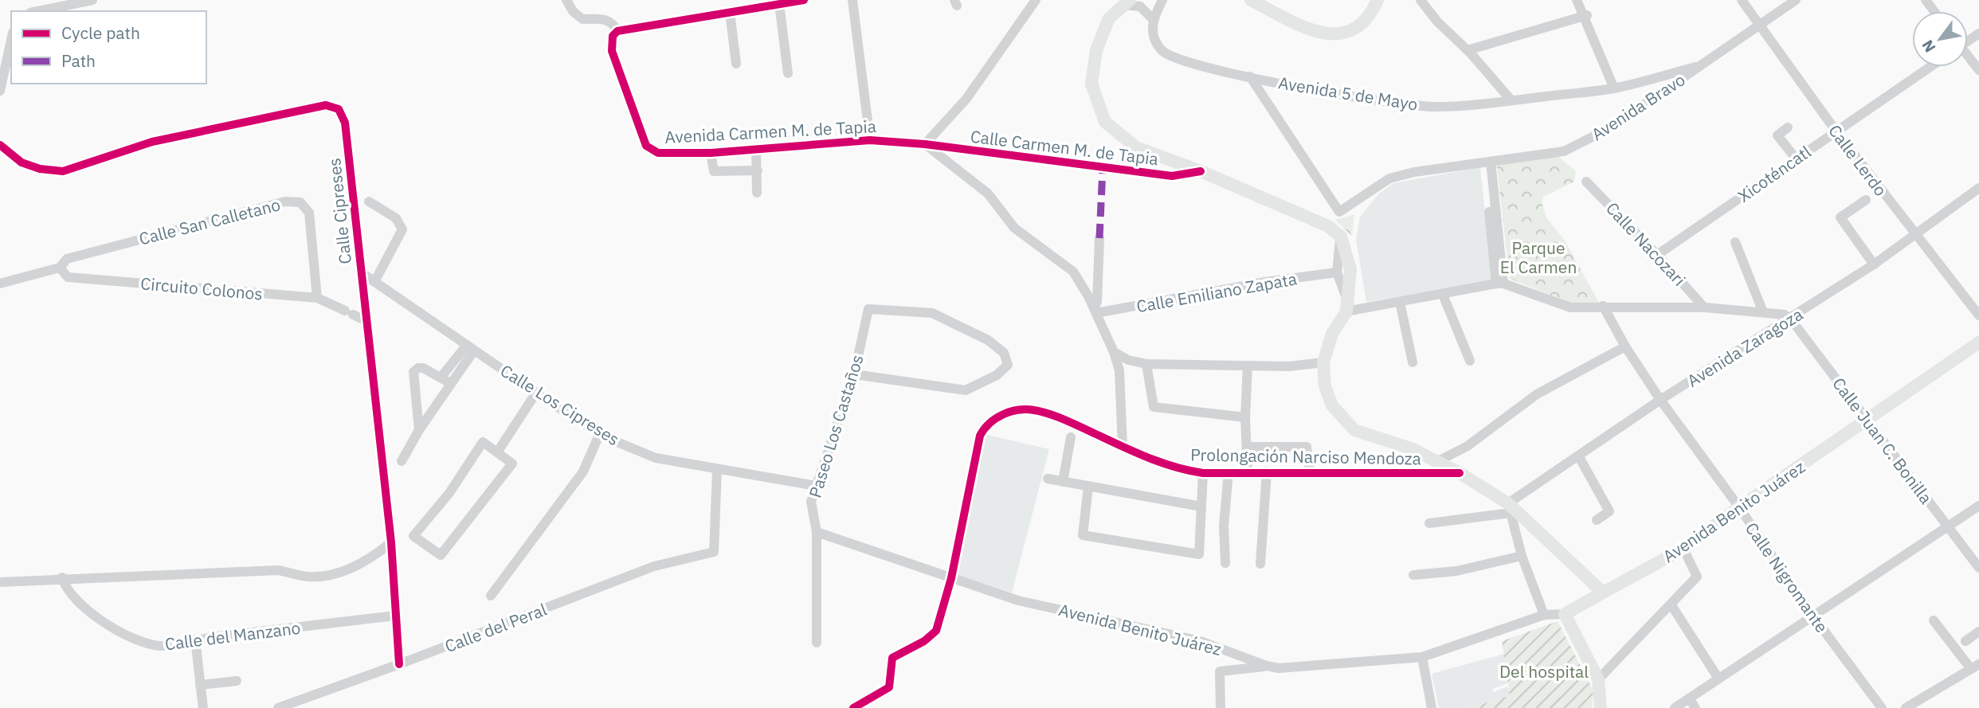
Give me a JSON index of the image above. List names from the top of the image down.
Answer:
{
  "streets": {
    "main road": ["Avenida Benito Juárez"],
    "street": [
      "Avenida 5 de Mayo",
      "Avenida Bravo",
      "Avenida Carmen M. de Tapia",
      "Calle Carmen M. de Tapia",
      "Calle Lerdo",
      "Xicoténcatl",
      "Calle Cipreses",
      "Calle San Calletano",
      "Calle Nacozari",
      "Circuito Colonos",
      "Calle Emiliano Zapata",
      "Avenida Zaragoza",
      "Calle Los Cipreses",
      "Paseo Los Castaños",
      "Calle Juan C. Bonilla",
      "Prolongación Narciso Mendoza",
      "Calle Nigromante",
      "Calle del Peral",
      "Calle del Manzano"
    ]
  },
  "crossings": [
    ["Avenida 5 de Mayo", "Avenida Bravo"],
    ["Avenida Bravo", "Calle Lerdo"],
    ["Avenida Carmen M. de Tapia", "Calle Carmen M. de Tapia"],
    ["Calle Lerdo", "Xicoténcatl"],
    ["Calle Lerdo", "Avenida Zaragoza"],
    ["Xicoténcatl", "Calle Nacozari"],
    ["Calle Cipreses", "Circuito Colonos"],
    ["Calle Cipreses", "Calle Los Cipreses"],
    ["Calle Cipreses", "Calle del Peral"],
    ["Calle Cipreses", "Calle del Manzano"],
    ["Calle San Calletano", "Circuito Colonos"],
    ["Avenida Zaragoza", "Calle Juan C. Bonilla"],
    ["Avenida Zaragoza", "Calle Nigromante"],
    ["Calle Los Cipreses", "Paseo Los Castaños"],
    ["Calle Los Cipreses", "Calle del Peral"],
    ["Paseo Los Castaños", "Avenida Benito Juárez"],
    ["Calle Juan C. Bonilla", "Avenida Benito Juárez"],
    ["Prolongación Narciso Mendoza", "Avenida Benito Juárez"],
    ["Avenida Benito Juárez", "Calle Nigromante"]
  ],
  "parks": ["Parque El Carmen", "Del hospital"],
  "legend": ["Cycle path", "Path"],
  "north": "bottom left"
}
